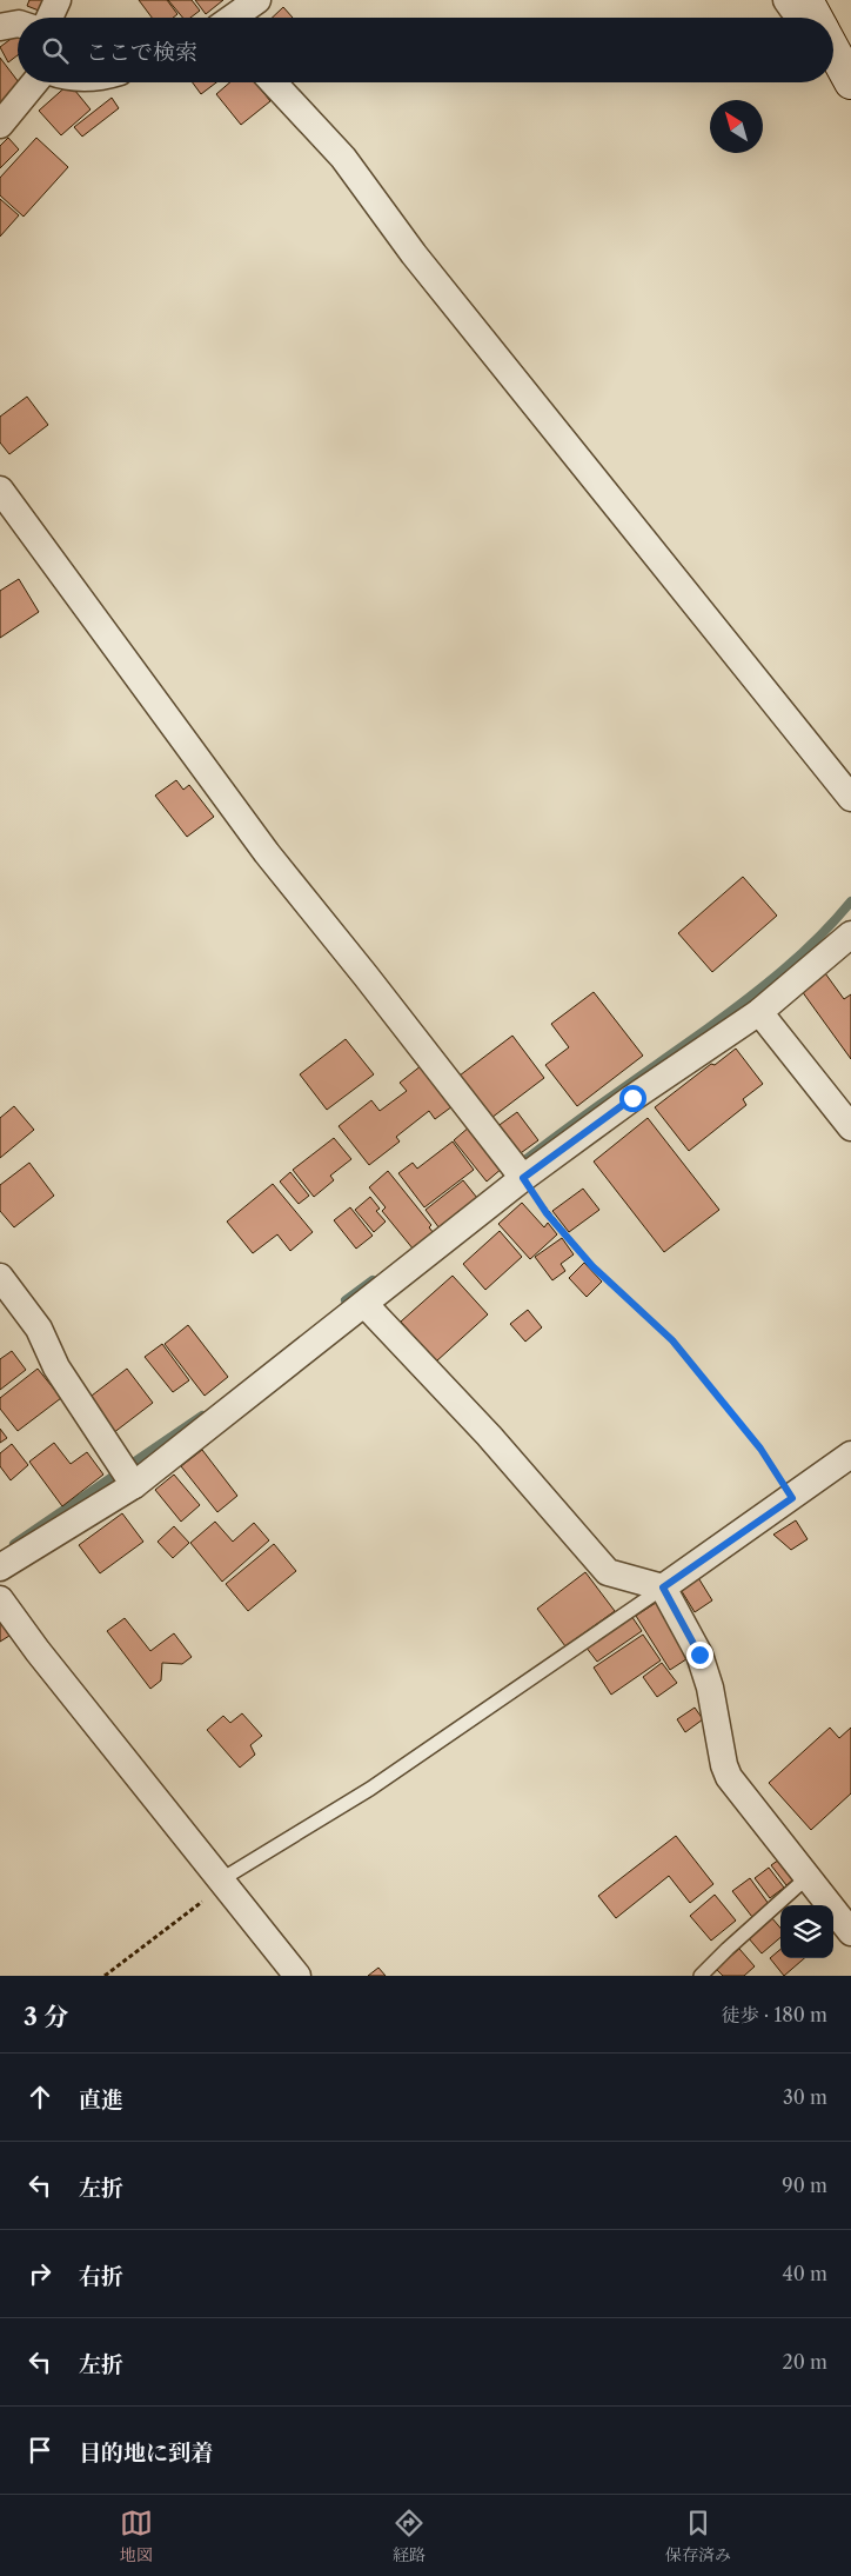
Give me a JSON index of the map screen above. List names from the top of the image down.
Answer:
{
  "north": "top left",
  "page": {
    "search": "ここで検索",
    "heading": ["3 分", "徒歩 · 180 m"],
    "list": [
      ["直進", "30 m"],
      ["左折", "90 m"],
      ["右折", "40 m"],
      ["左折", "20 m"],
      "目的地に到着"
    ],
    "nav": ["地図", "経路", "保存済み"]
  }
}
